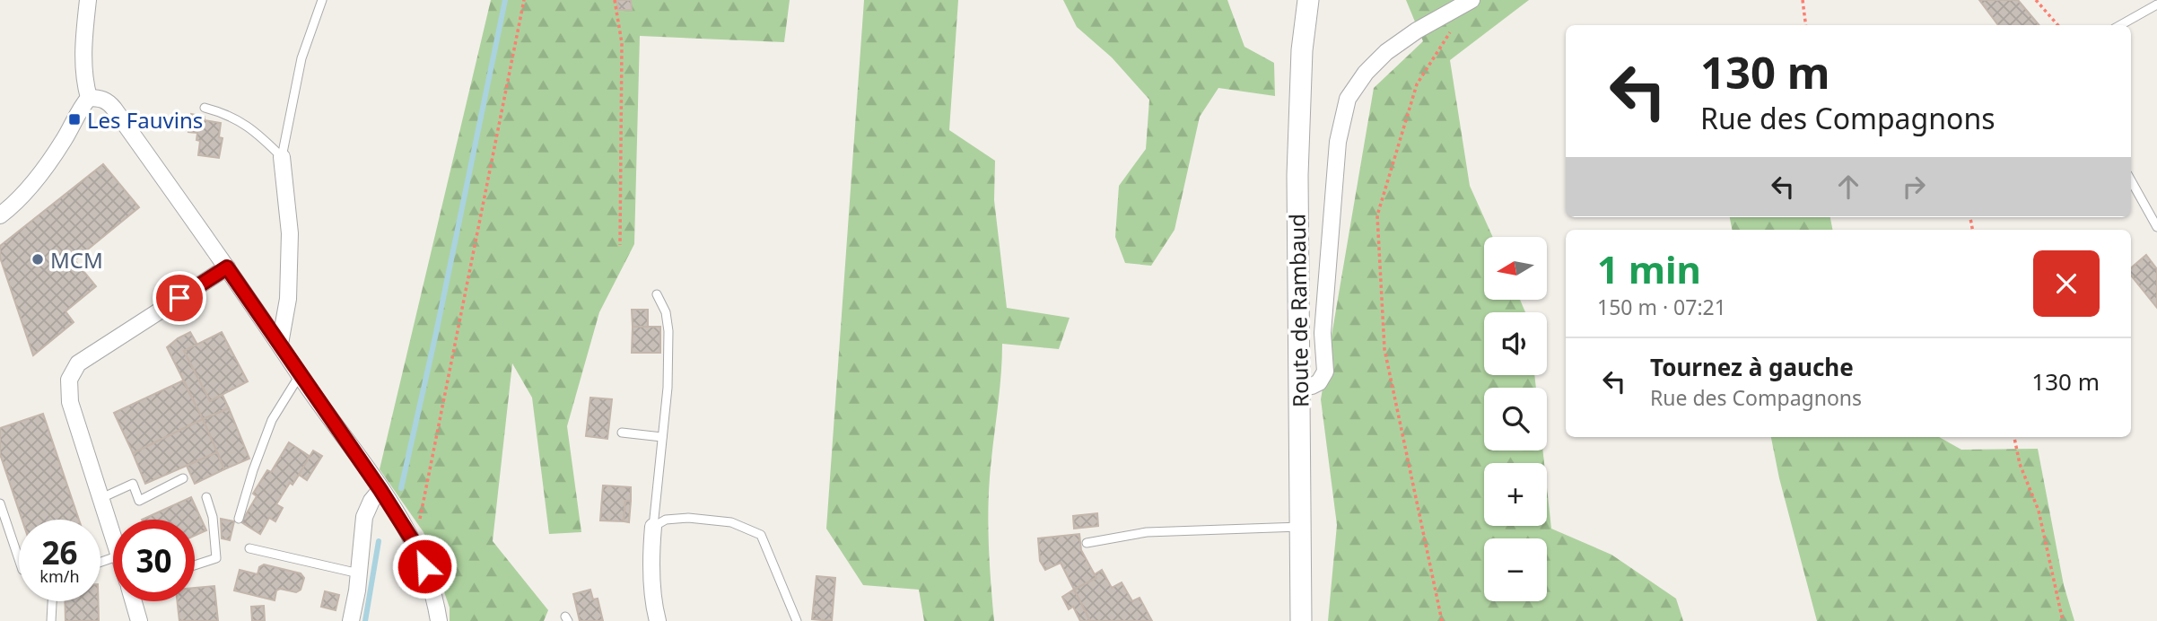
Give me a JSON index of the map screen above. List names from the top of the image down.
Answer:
{
  "streets": {
    "street": ["Route de Rambaud"]
  },
  "places": {
    "transit": ["Les Fauvins"],
    "other": ["MCM"]
  },
  "north": "left",
  "page": {
    "turn": ["130 m", "Rue des Compagnons"],
    "heading": ["1 min", "150 m · 07:21"],
    "map_buttons": ["+", "−"],
    "list": [
      {
        "name": "Tournez à gauche",
        "note": "Rue des Compagnons",
        "value": "130 m"
      }
    ],
    "speed": "26 km/h",
    "limit": "30"
  }
}
